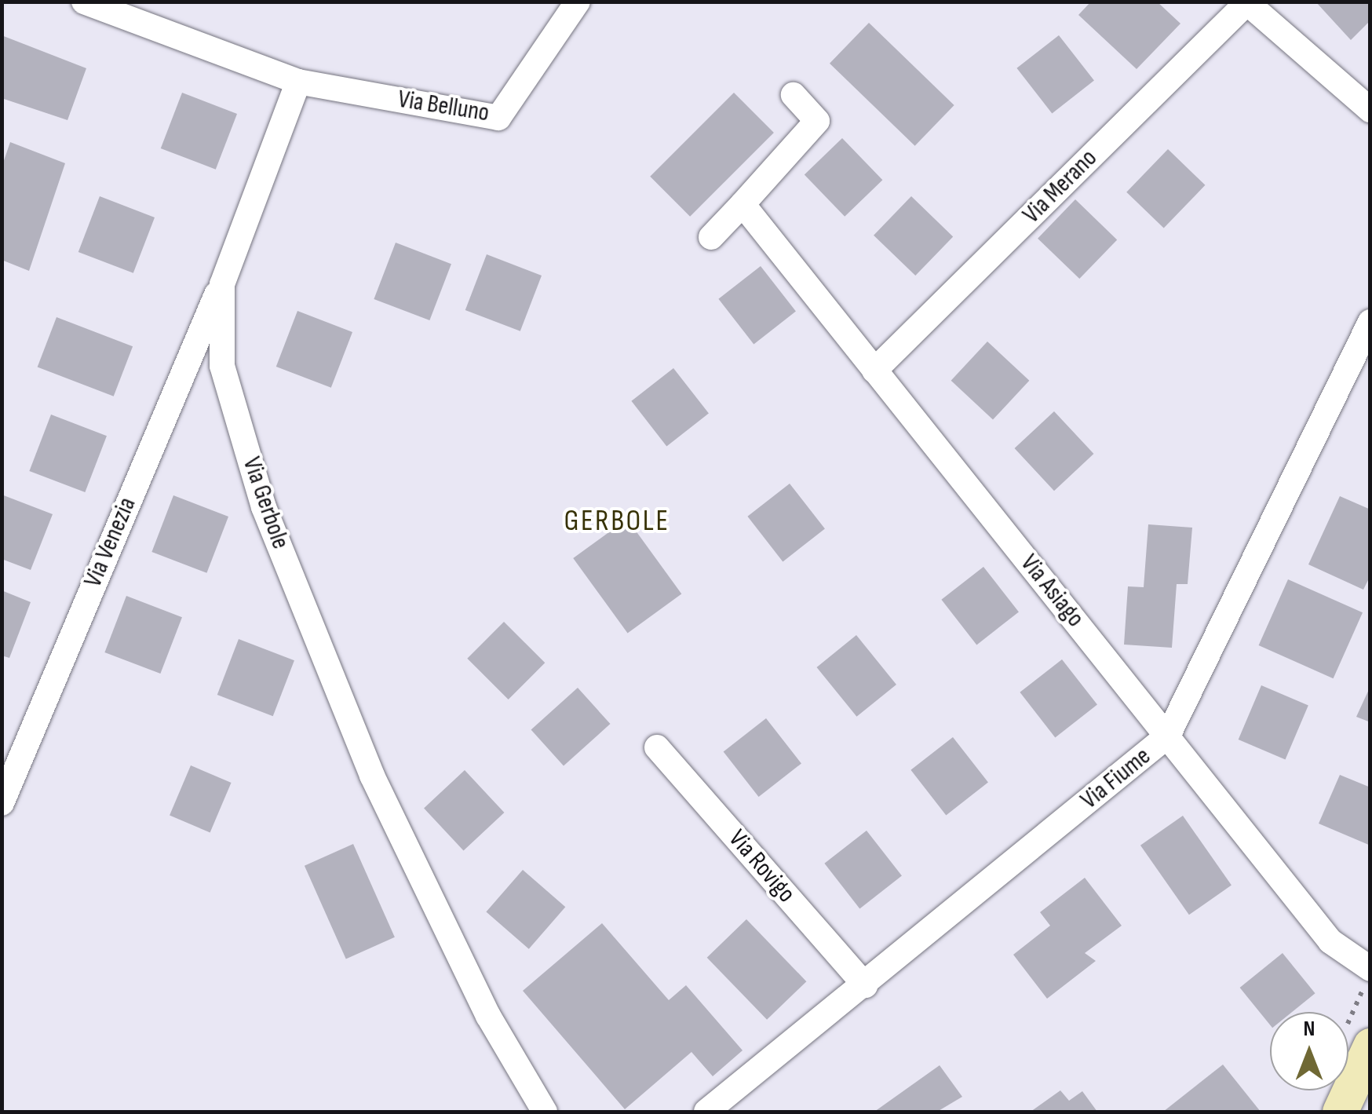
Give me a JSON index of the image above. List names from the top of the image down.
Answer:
{
  "streets": {
    "street": [
      "Via Belluno",
      "Via Merano",
      "Via Gerbole",
      "Via Venezia",
      "Via Asiago",
      "Via Fiume",
      "Via Rovigo"
    ]
  },
  "crossings": [
    ["Via Belluno", "Via Gerbole"],
    ["Via Merano", "Via Asiago"],
    ["Via Gerbole", "Via Venezia"],
    ["Via Asiago", "Via Fiume"],
    ["Via Fiume", "Via Rovigo"]
  ],
  "districts": ["GERBOLE"],
  "north": "top"
}
